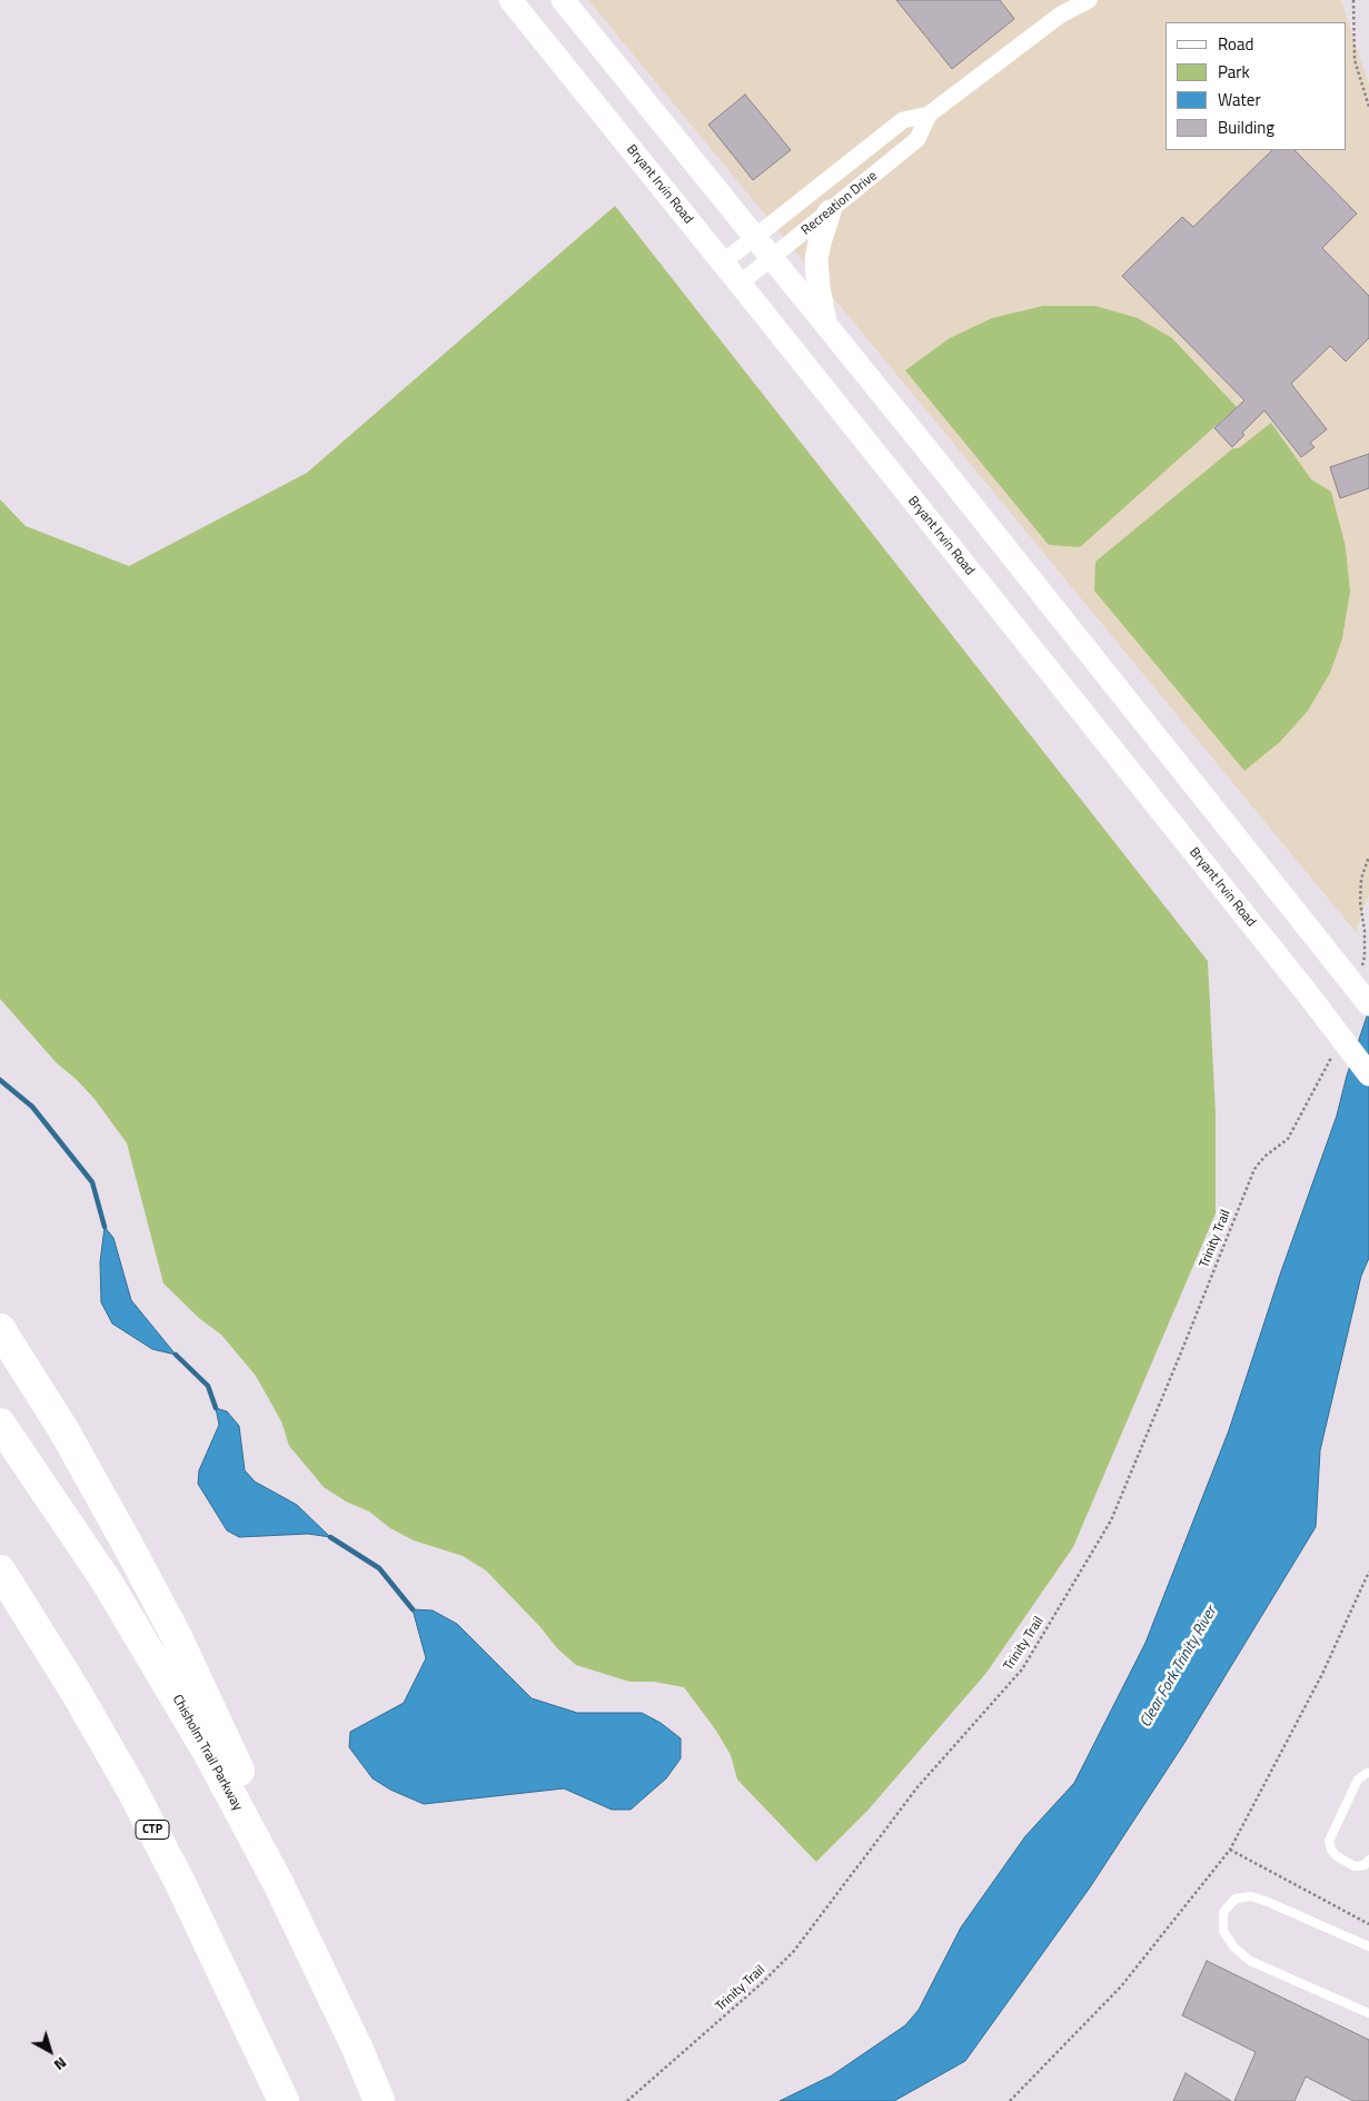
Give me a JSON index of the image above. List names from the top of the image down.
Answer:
{
  "streets": {
    "highway": ["Chisholm Trail Parkway", "CTP"],
    "main road": ["Bryant Irvin Road"],
    "street": ["Recreation Drive"],
    "path": ["Trinity Trail"]
  },
  "crossings": [
    ["Bryant Irvin Road", "Recreation Drive"]
  ],
  "water": ["Clear Fork Trinity River"],
  "legend": [
    "Road",
    "Park",
    "Water",
    "Building"
  ],
  "north": "bottom right"
}
